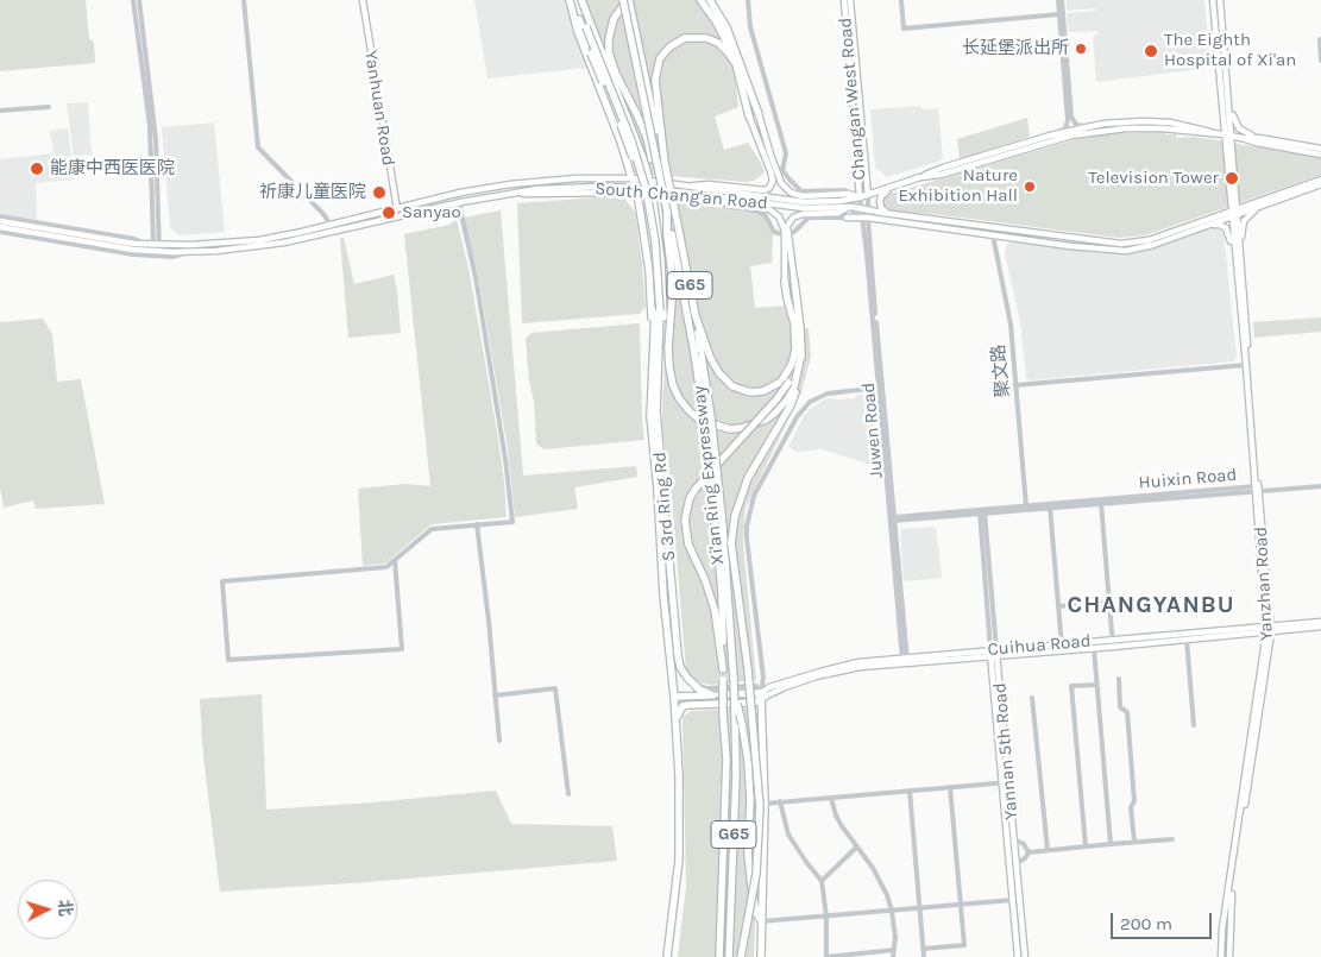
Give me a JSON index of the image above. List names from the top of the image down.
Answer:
{
  "streets": {
    "highway": ["G65", "Xi'an Ring Expressway", "S 3rd Ring Rd"],
    "main road": [
      "Changan West Road",
      "Yanhuan Road",
      "South Chang'an Road",
      "Yanzhan Road",
      "Cuihua Road",
      "Yannan 5th Road"
    ],
    "street": ["聚文路", "Juwen Road", "Huixin Road"]
  },
  "crossings": [
    ["Changan West Road", "Juwen Road"],
    ["Yanhuan Road", "South Chang'an Road"],
    ["South Chang'an Road", "Juwen Road"],
    ["South Chang'an Road", "Yanzhan Road"],
    ["G65", "Xi'an Ring Expressway"],
    ["聚文路", "Huixin Road"],
    ["Juwen Road", "Huixin Road"],
    ["Juwen Road", "Cuihua Road"],
    ["Huixin Road", "Yanzhan Road"],
    ["Huixin Road", "Yannan 5th Road"],
    ["Yanzhan Road", "Cuihua Road"],
    ["Cuihua Road", "Yannan 5th Road"]
  ],
  "districts": ["CHANGYANBU"],
  "places": [
    "长延堡派出所",
    "The Eighth Hospital of Xi'an",
    "能康中西医医院",
    "Television Tower",
    "Nature Exhibition Hall",
    "祈康儿童医院",
    "Sanyao"
  ],
  "scale_bar": "200 m",
  "north": "right"
}
